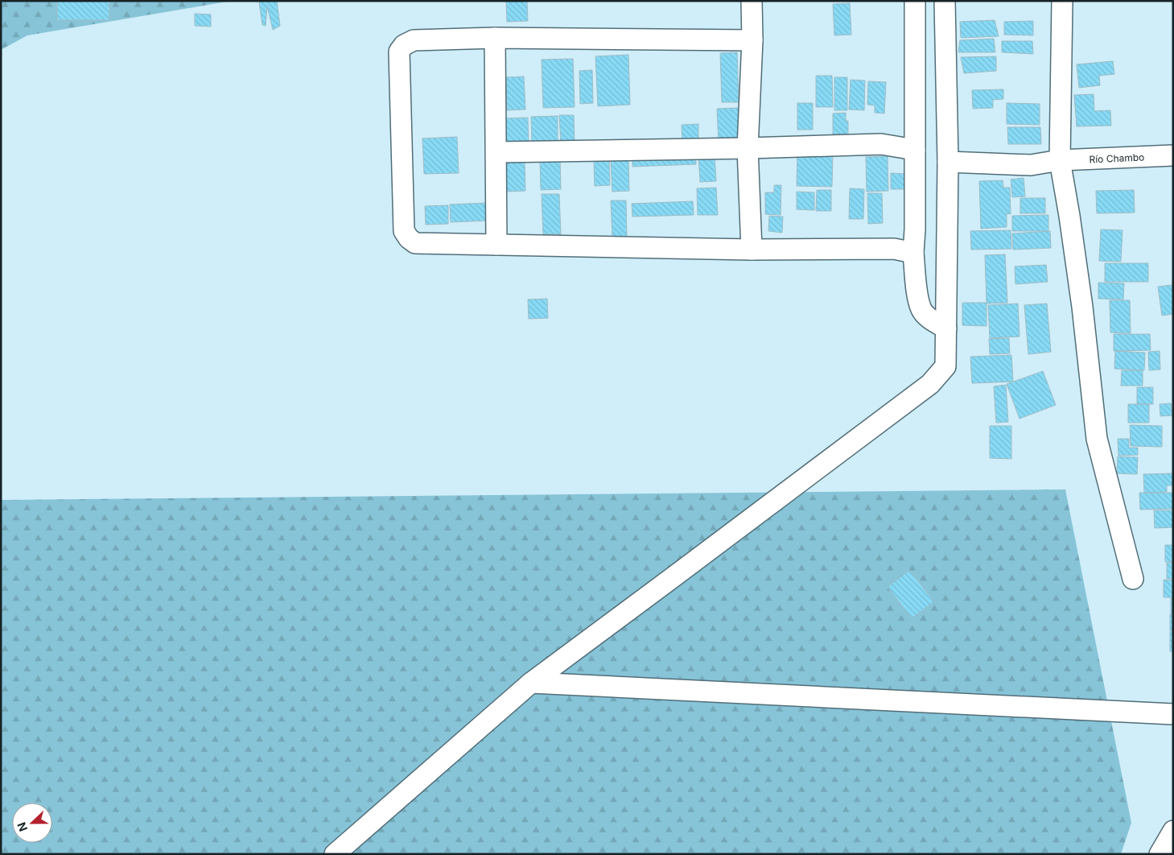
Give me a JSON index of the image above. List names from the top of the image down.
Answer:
{
  "streets": {
    "street": ["Río Chambo"]
  },
  "north": "left"
}
